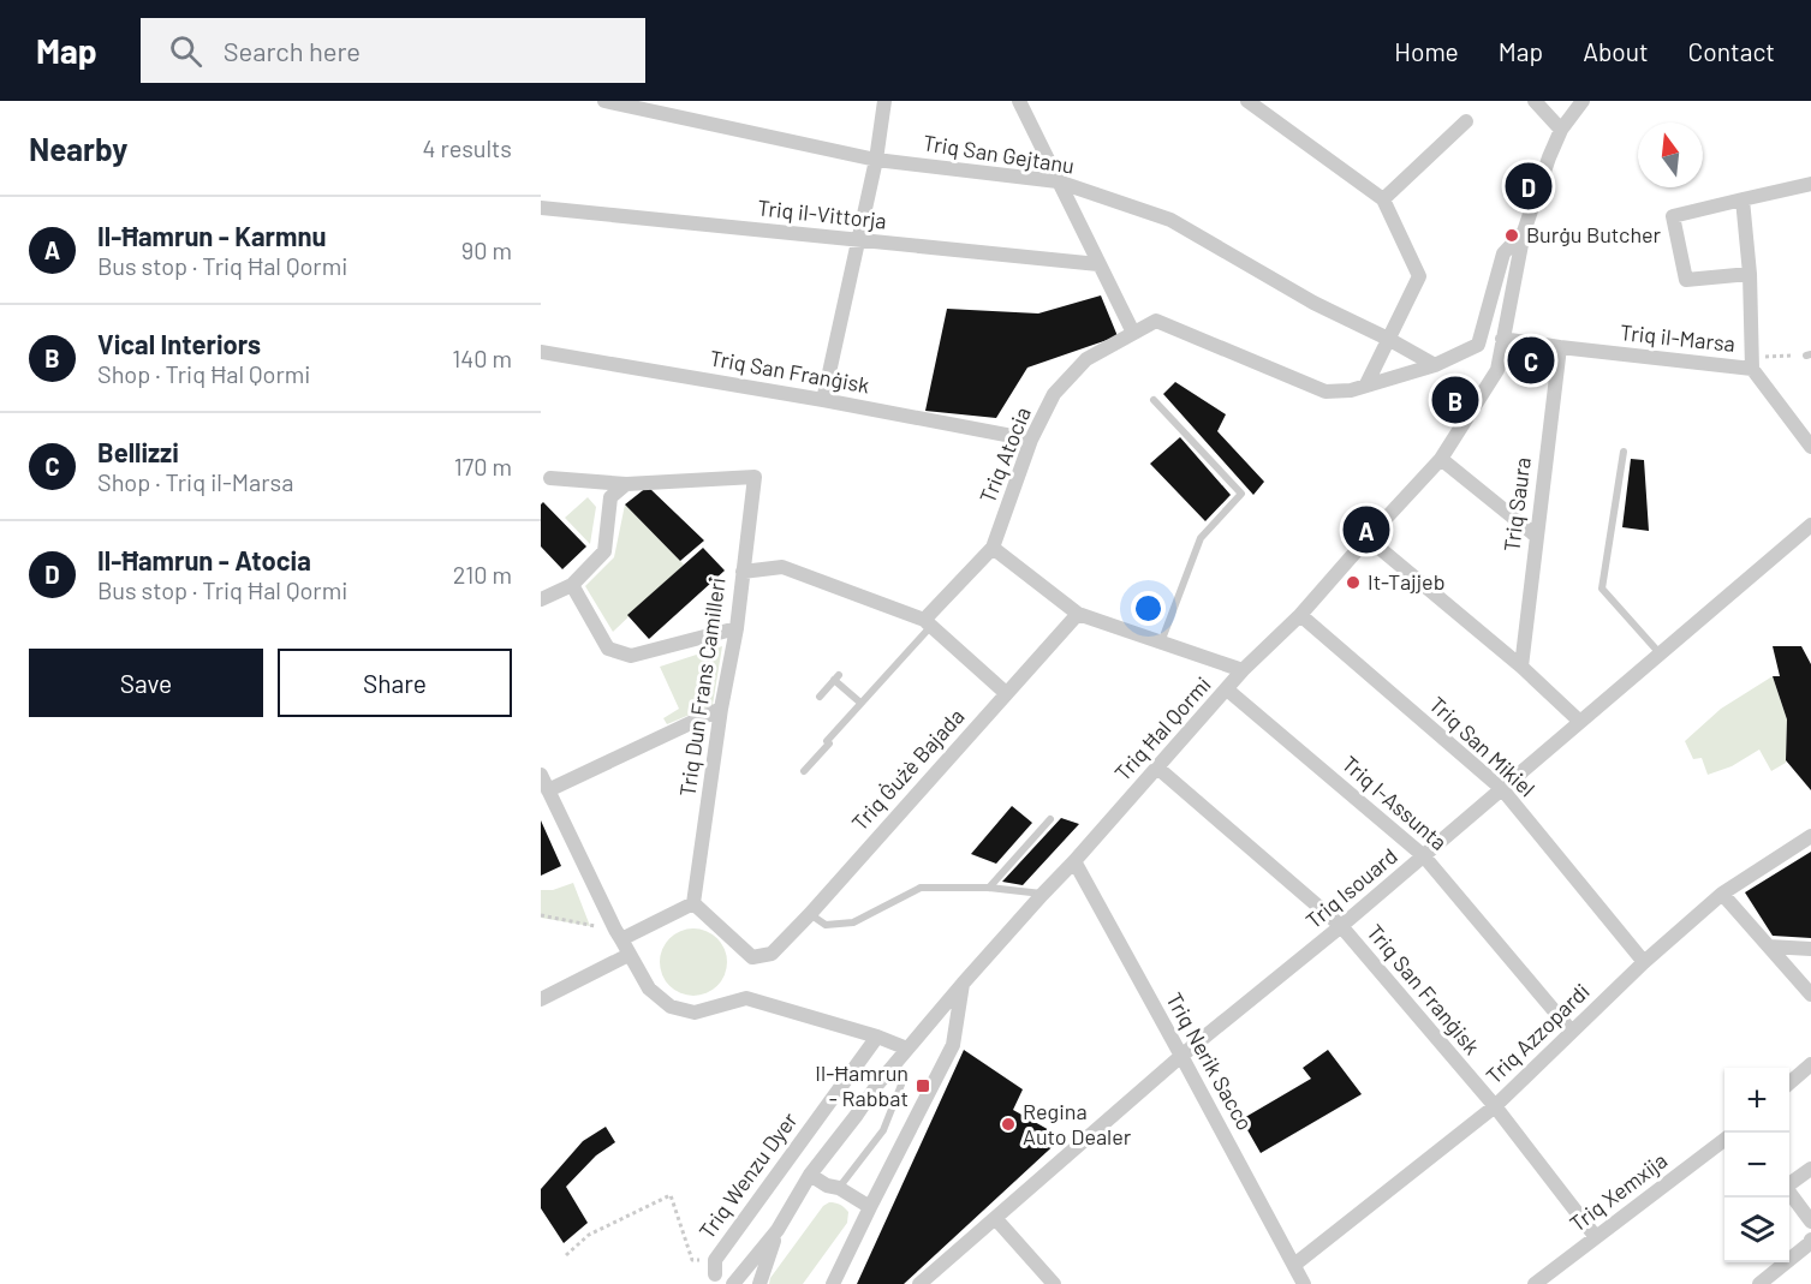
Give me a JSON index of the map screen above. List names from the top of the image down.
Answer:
{
  "streets": {
    "street": [
      "Triq San Gejtanu",
      "Triq il-Vittorja",
      "Triq il-Marsa",
      "Triq San Franġisk",
      "Triq Atocia",
      "Triq Saura",
      "Triq Dun Frans Camilleri",
      "Triq Ħal Qormi",
      "Triq San Mikiel",
      "Triq Ġużè Bajada",
      "Triq l-Assunta",
      "Triq Isouard",
      "Triq Azzopardi",
      "Triq Nerik Sacco",
      "Triq Wenzu Dyer",
      "Triq Xemxija"
    ]
  },
  "crossings": [
    ["Triq San Gejtanu", "Triq Atocia"],
    ["Triq il-Marsa", "Triq Saura"],
    ["Triq il-Marsa", "Triq Ħal Qormi"],
    ["Triq San Franġisk", "Triq Atocia"],
    ["Triq San Franġisk", "Triq Ħal Qormi"],
    ["Triq San Franġisk", "Triq Isouard"],
    ["Triq San Franġisk", "Triq Azzopardi"],
    ["Triq San Franġisk", "Triq Xemxija"],
    ["Triq Atocia", "Triq Ħal Qormi"],
    ["Triq Dun Frans Camilleri", "Triq Ġużè Bajada"],
    ["Triq Ħal Qormi", "Triq San Mikiel"],
    ["Triq Ħal Qormi", "Triq l-Assunta"],
    ["Triq Ħal Qormi", "Triq Nerik Sacco"],
    ["Triq San Mikiel", "Triq Isouard"],
    ["Triq San Mikiel", "Triq Azzopardi"],
    ["Triq l-Assunta", "Triq Isouard"],
    ["Triq l-Assunta", "Triq Azzopardi"],
    ["Triq Isouard", "Triq Nerik Sacco"],
    ["Triq Azzopardi", "Triq Nerik Sacco"]
  ],
  "places": {
    "other": ["Burġu Butcher", "It-Tajjeb", "Regina Auto Dealer"],
    "transit": ["Il-Ħamrun - Rabbat"]
  },
  "north": "top",
  "page": {
    "header": "Map",
    "search": "Search here",
    "nav": [
      "Home",
      "Map",
      "About",
      "Contact"
    ],
    "heading": ["Nearby", "4 results"],
    "pins": [
      "D",
      "C",
      "B",
      "A"
    ],
    "list": [
      {
        "mark": "A",
        "name": "Il-Ħamrun - Karmnu",
        "note": "Bus stop · Triq Ħal Qormi",
        "value": "90 m"
      },
      {
        "mark": "B",
        "name": "Vical Interiors",
        "note": "Shop · Triq Ħal Qormi",
        "value": "140 m"
      },
      {
        "mark": "C",
        "name": "Bellizzi",
        "note": "Shop · Triq il-Marsa",
        "value": "170 m"
      },
      {
        "mark": "D",
        "name": "Il-Ħamrun - Atocia",
        "note": "Bus stop · Triq Ħal Qormi",
        "value": "210 m"
      }
    ],
    "buttons": ["Save", "Share"],
    "map_buttons": ["+", "−"]
  }
}
